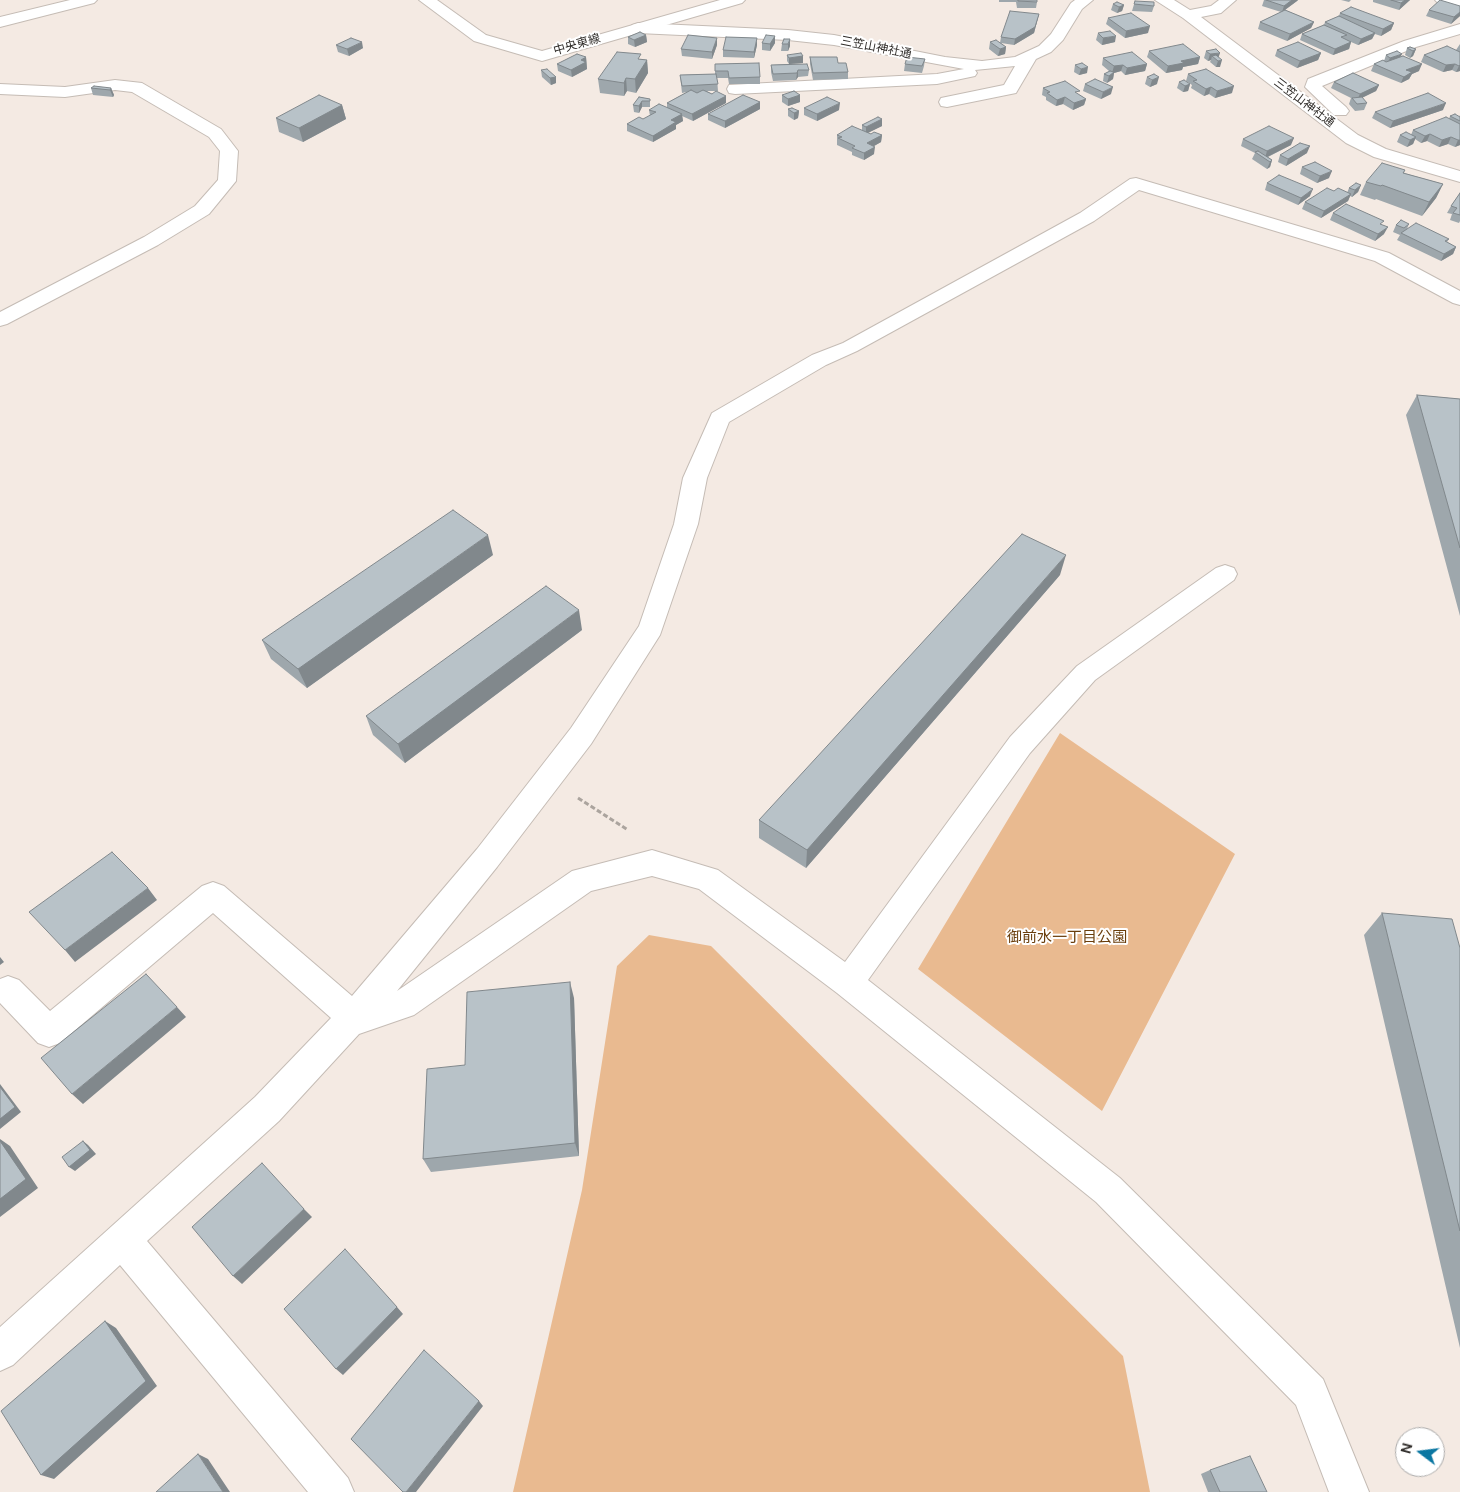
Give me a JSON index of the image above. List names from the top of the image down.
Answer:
{
  "streets": {
    "street": ["中央東線", "三笠山神社通"]
  },
  "crossings": [
    ["中央東線", "三笠山神社通"]
  ],
  "parks": ["御前水一丁目公園"],
  "north": "left"
}
